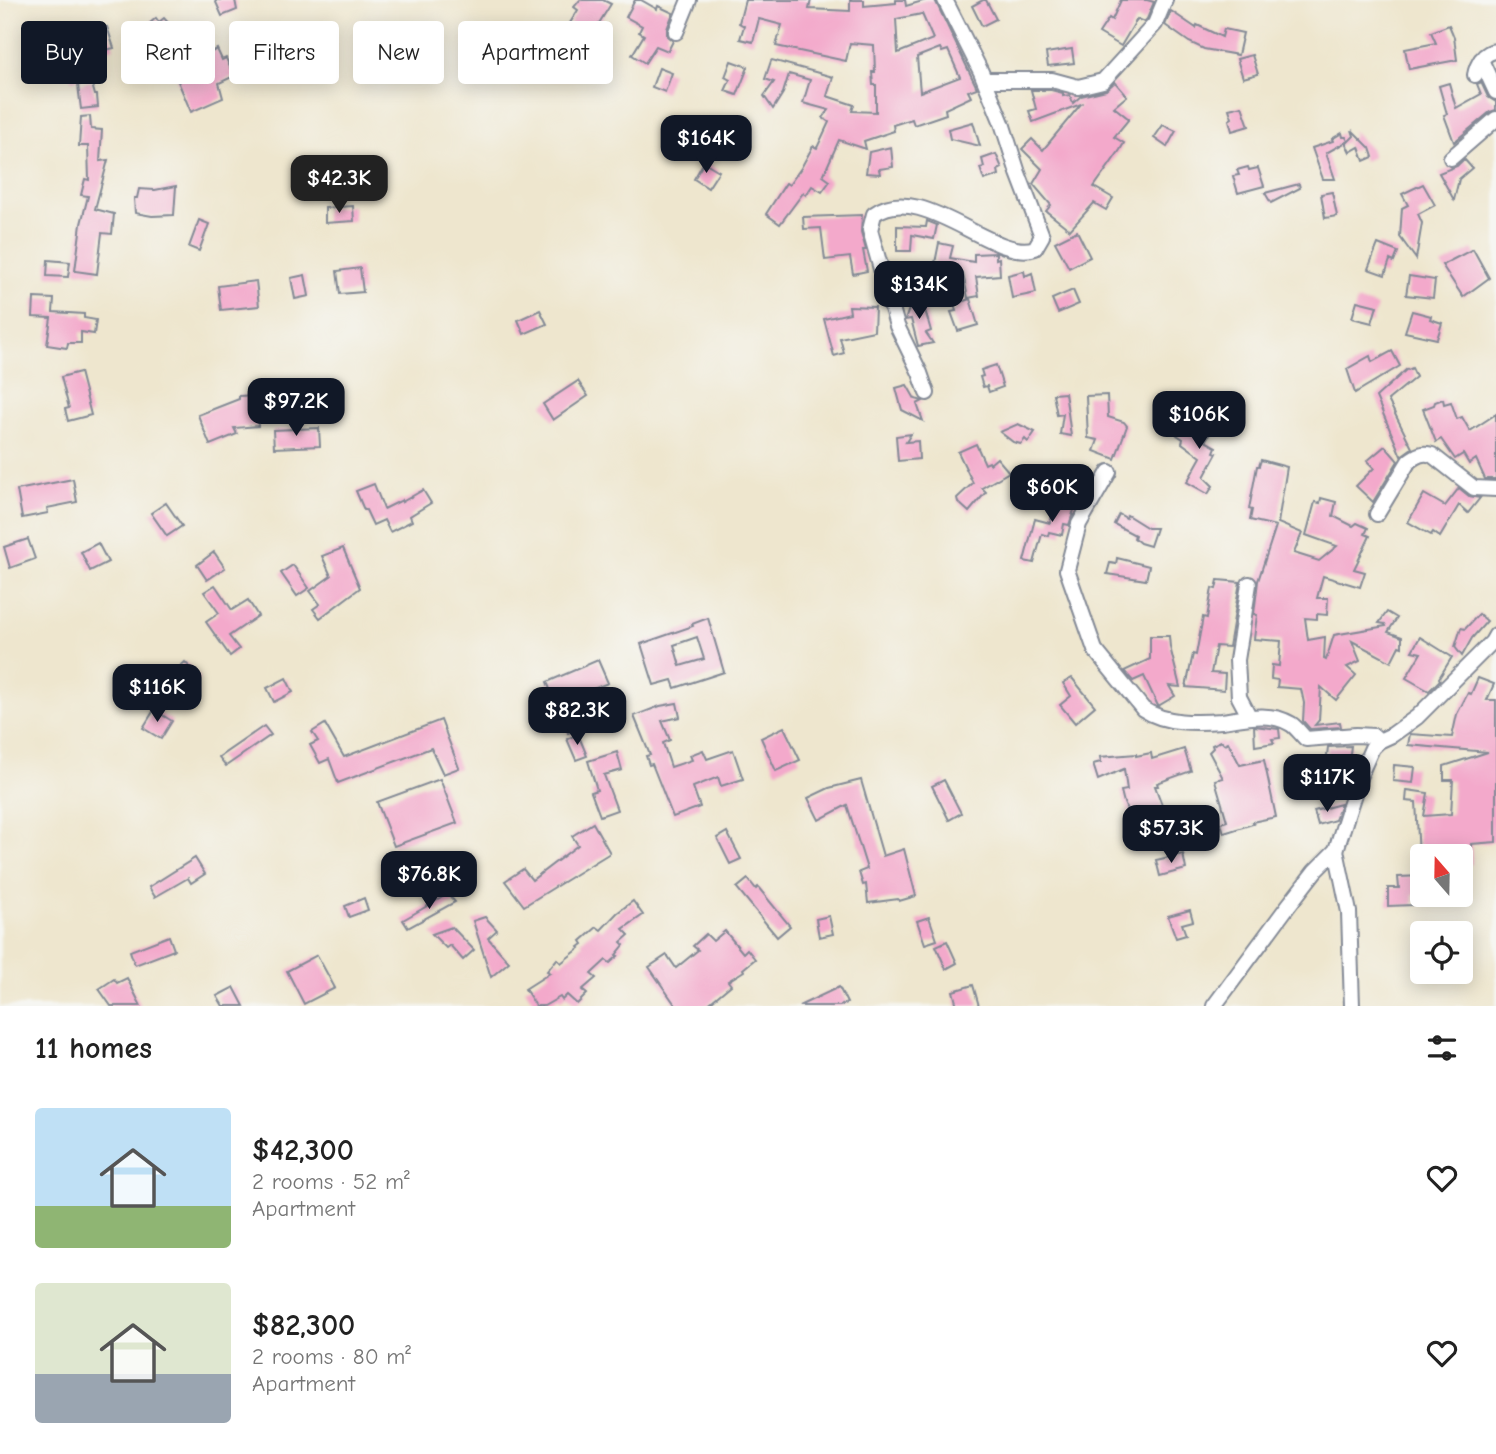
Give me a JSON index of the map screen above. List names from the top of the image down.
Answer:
{
  "north": "top",
  "page": {
    "chip": [
      "Buy",
      "Rent",
      "Filters",
      "New",
      "Apartment"
    ],
    "price": [
      "$164K",
      "$42.3K",
      "$134K",
      "$97.2K",
      "$106K",
      "$60K",
      "$116K",
      "$82.3K",
      "$117K",
      "$57.3K",
      "$76.8K"
    ],
    "heading": "11 homes",
    "list": [
      {
        "name": "$42,300",
        "note": "2 rooms · 52 m² · Apartment"
      },
      {
        "name": "$82,300",
        "note": "2 rooms · 80 m² · Apartment"
      }
    ]
  }
}
